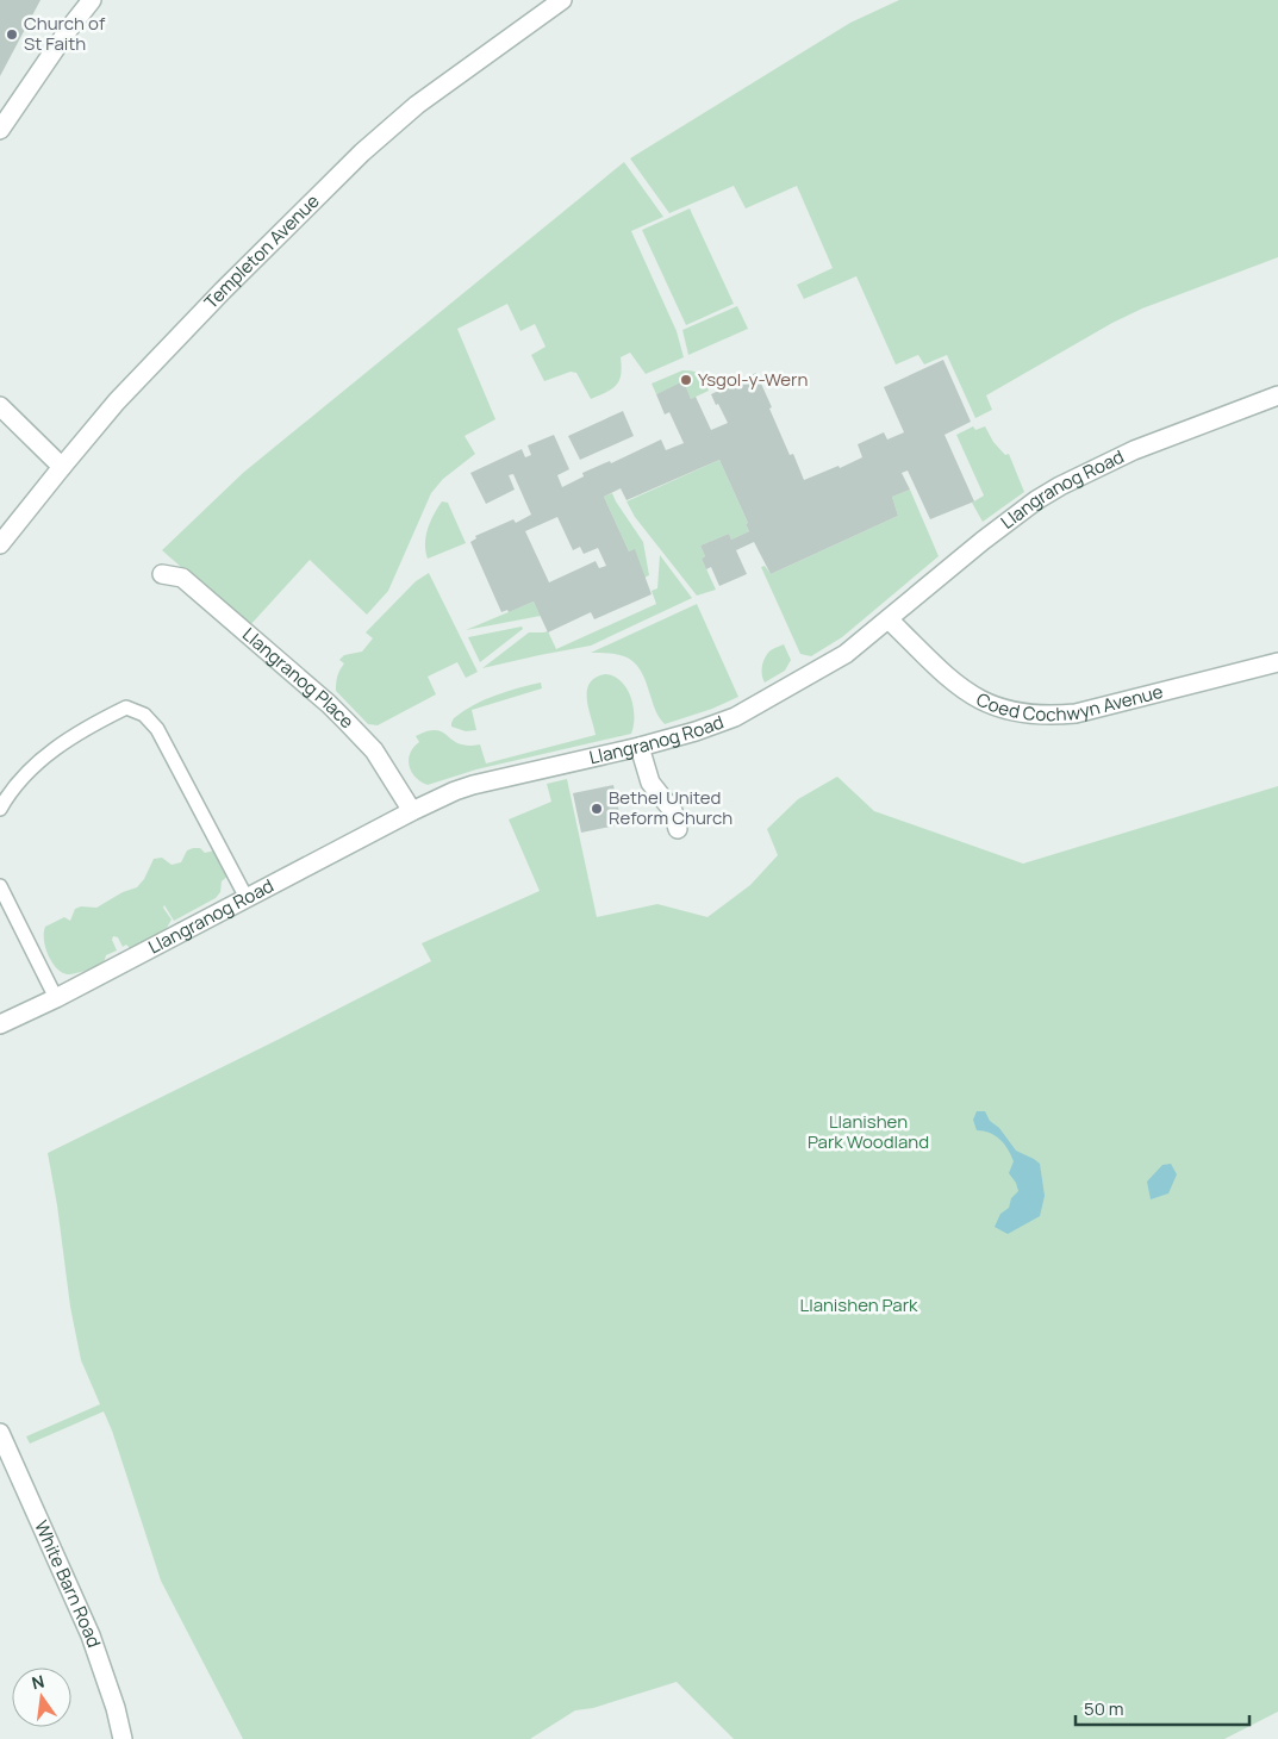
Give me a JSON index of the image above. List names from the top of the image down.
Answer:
{
  "streets": {
    "street": [
      "Templeton Avenue",
      "Llangranog Road",
      "Llangranog Place",
      "Coed Cochwyn Avenue",
      "White Barn Road"
    ]
  },
  "crossings": [
    ["Llangranog Road", "Llangranog Place"],
    ["Llangranog Road", "Coed Cochwyn Avenue"]
  ],
  "parks": ["Llanishen Park Woodland", "Llanishen Park"],
  "places": ["Church of St Faith", "Ysgol-y-Wern", "Bethel United Reform Church"],
  "scale_bar": "50 m",
  "north": "top"
}
